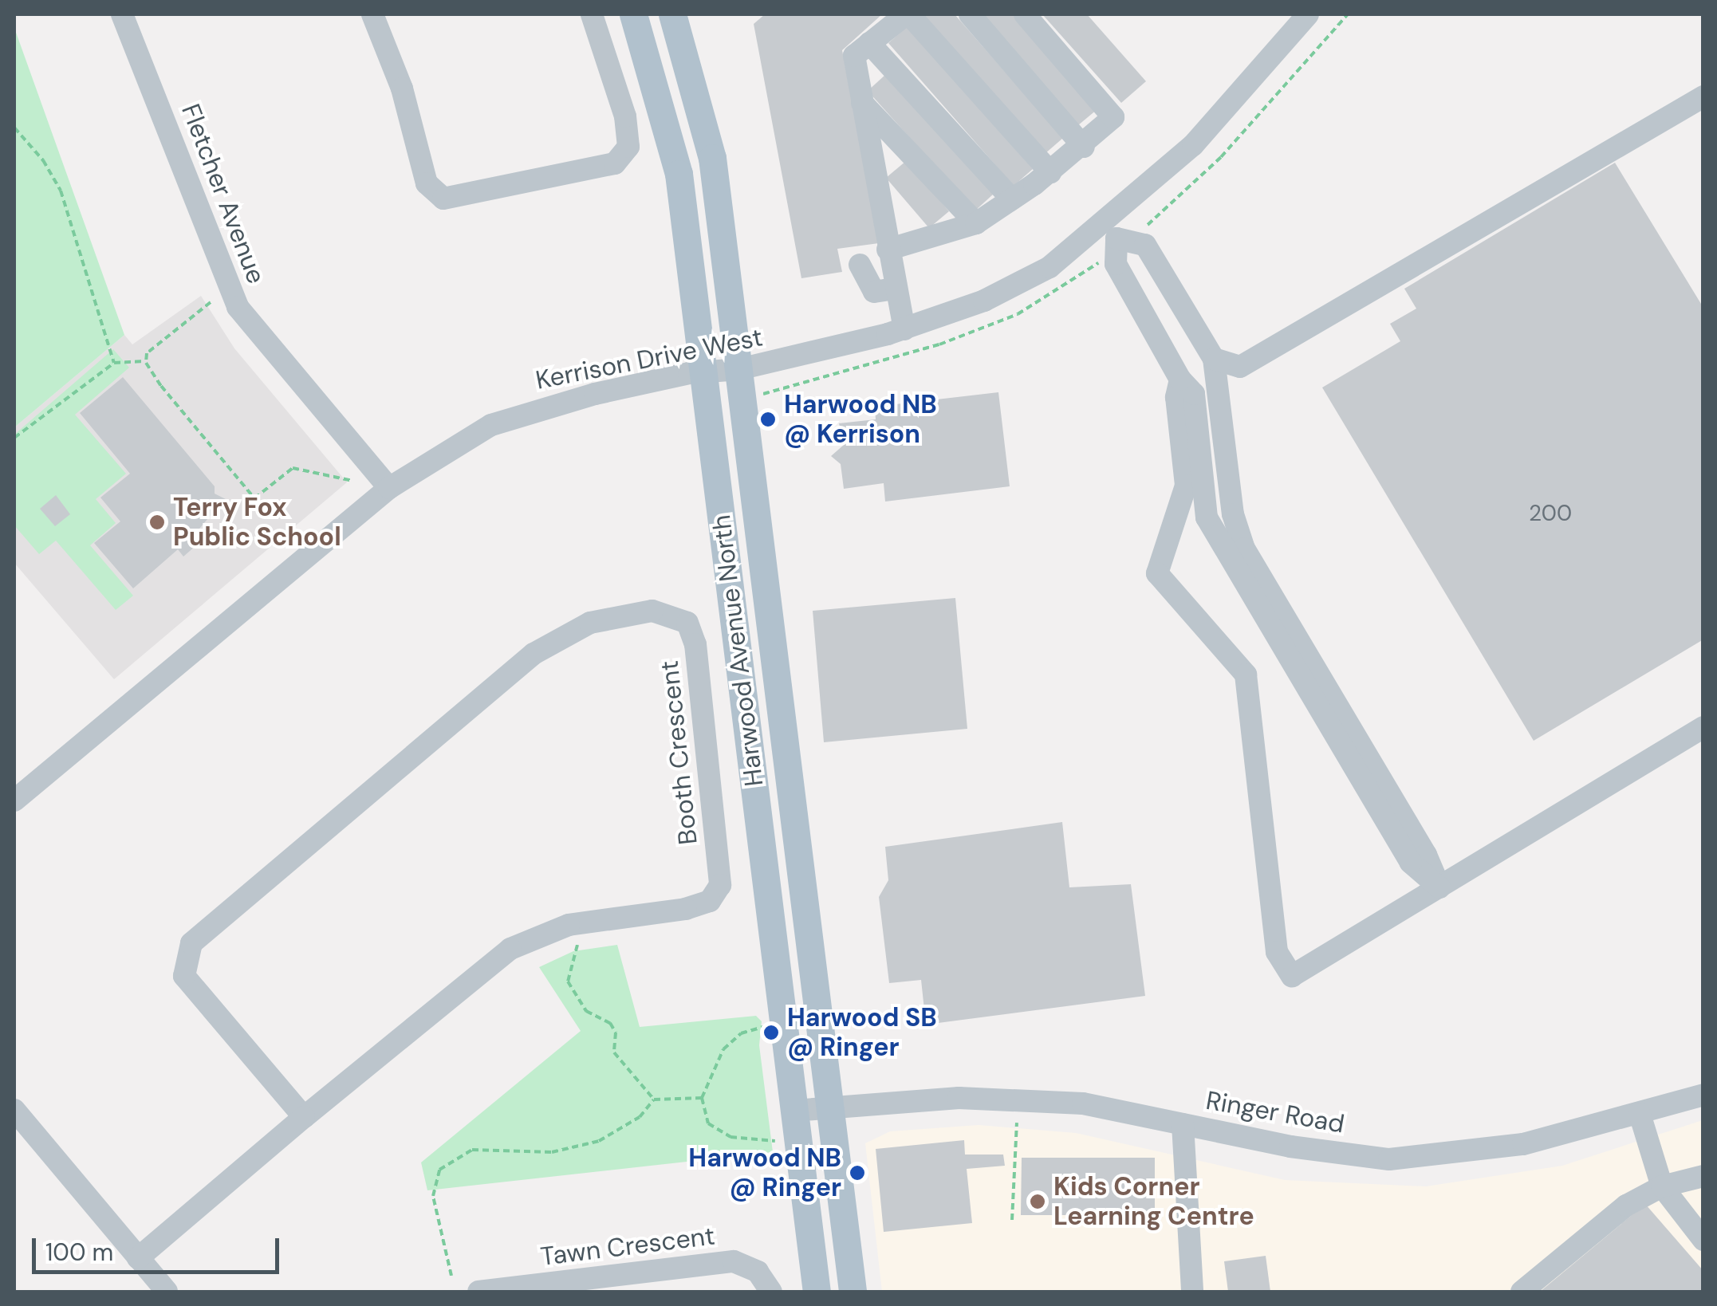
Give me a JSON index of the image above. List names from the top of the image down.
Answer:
{
  "streets": {
    "main road": ["Harwood Avenue North"],
    "street": [
      "Fletcher Avenue",
      "Kerrison Drive West",
      "Booth Crescent",
      "Ringer Road",
      "Tawn Crescent"
    ]
  },
  "crossings": [
    ["Fletcher Avenue", "Kerrison Drive West"],
    ["Kerrison Drive West", "Harwood Avenue North"],
    ["Harwood Avenue North", "Ringer Road"]
  ],
  "places": [
    "Harwood NB @ Kerrison",
    "Terry Fox Public School",
    "Harwood SB @ Ringer",
    "Harwood NB @ Ringer",
    "Kids Corner Learning Centre"
  ],
  "house_numbers": ["200"],
  "scale_bar": "100 m"
}
